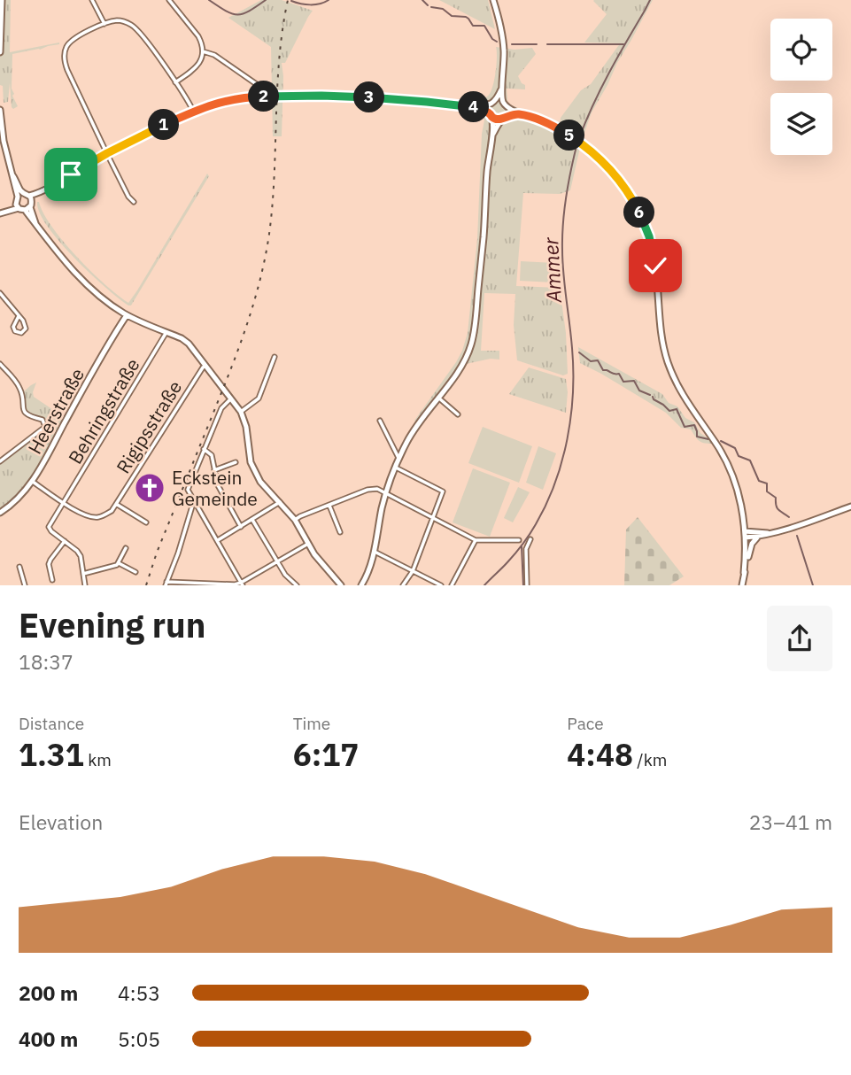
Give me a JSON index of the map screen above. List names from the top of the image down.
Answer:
{
  "streets": {
    "street": ["Heerstraße", "Behringstraße", "Rigipsstraße"]
  },
  "water": ["Ammer"],
  "places": {
    "church": ["Eckstein Gemeinde"]
  },
  "page": {
    "pins": [
      "2",
      "3",
      "4",
      "1",
      "5",
      "6"
    ],
    "heading": ["Evening run", "18:37"],
    "stats": [
      ["Distance", "1.31 km"],
      ["Time", "6:17"],
      ["Pace", "4:48 /km"]
    ],
    "chart": ["Elevation", "23–41 m"],
    "list": [
      {
        "name": "200 m",
        "note": "4:53"
      },
      {
        "name": "400 m",
        "note": "5:05"
      }
    ]
  }
}
